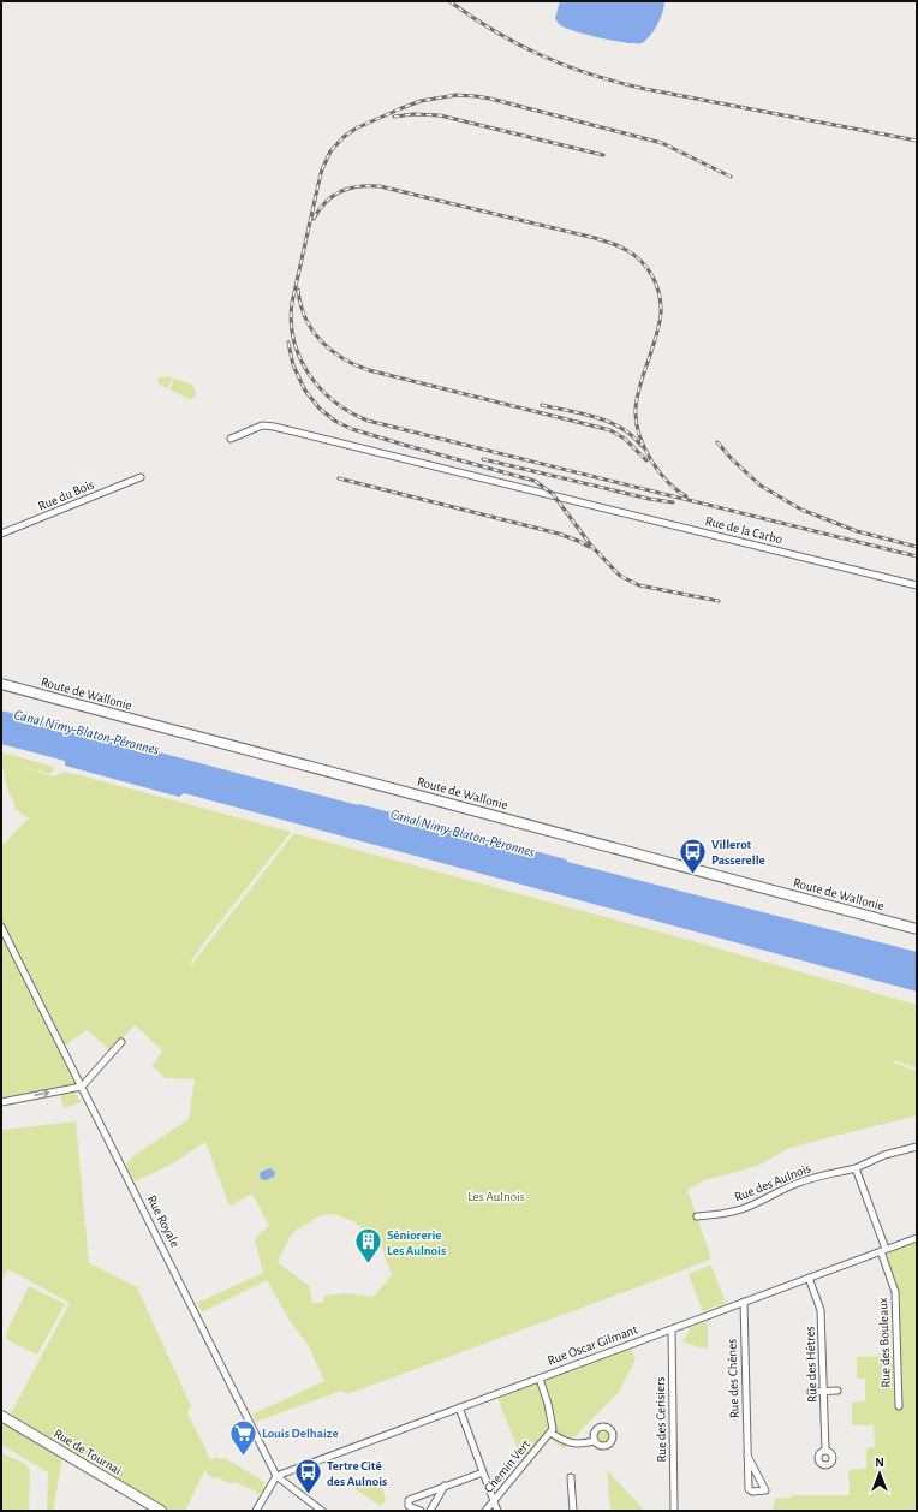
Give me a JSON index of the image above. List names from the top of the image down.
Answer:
{
  "streets": {
    "main road": ["Route de Wallonie", "Rue de Tournai"],
    "street": [
      "Rue du Bois",
      "Rue de la Carbo",
      "Rue des Aulnois",
      "Rue Royale",
      "Rue des Bouleaux",
      "Rue Oscar Gilmant",
      "Rue des Hêtres",
      "Rue des Chênes",
      "Rue des Cerisiers",
      "Chemin Vert"
    ]
  },
  "crossings": [
    ["Rue Royale", "Rue Oscar Gilmant"],
    ["Rue des Bouleaux", "Rue Oscar Gilmant"],
    ["Rue Oscar Gilmant", "Rue des Hêtres"],
    ["Rue Oscar Gilmant", "Rue des Chênes"],
    ["Rue Oscar Gilmant", "Rue des Cerisiers"]
  ],
  "water": ["Canal Nimy-Blaton-Péronnes"],
  "parks": ["Les Aulnois"],
  "places": {
    "bus stop": ["Villerot Passerelle", "Tertre Cité des Aulnois"],
    "building": ["Séniorerie Les Aulnois"],
    "supermarket": ["Louis Delhaize"]
  },
  "north": "top"
}
